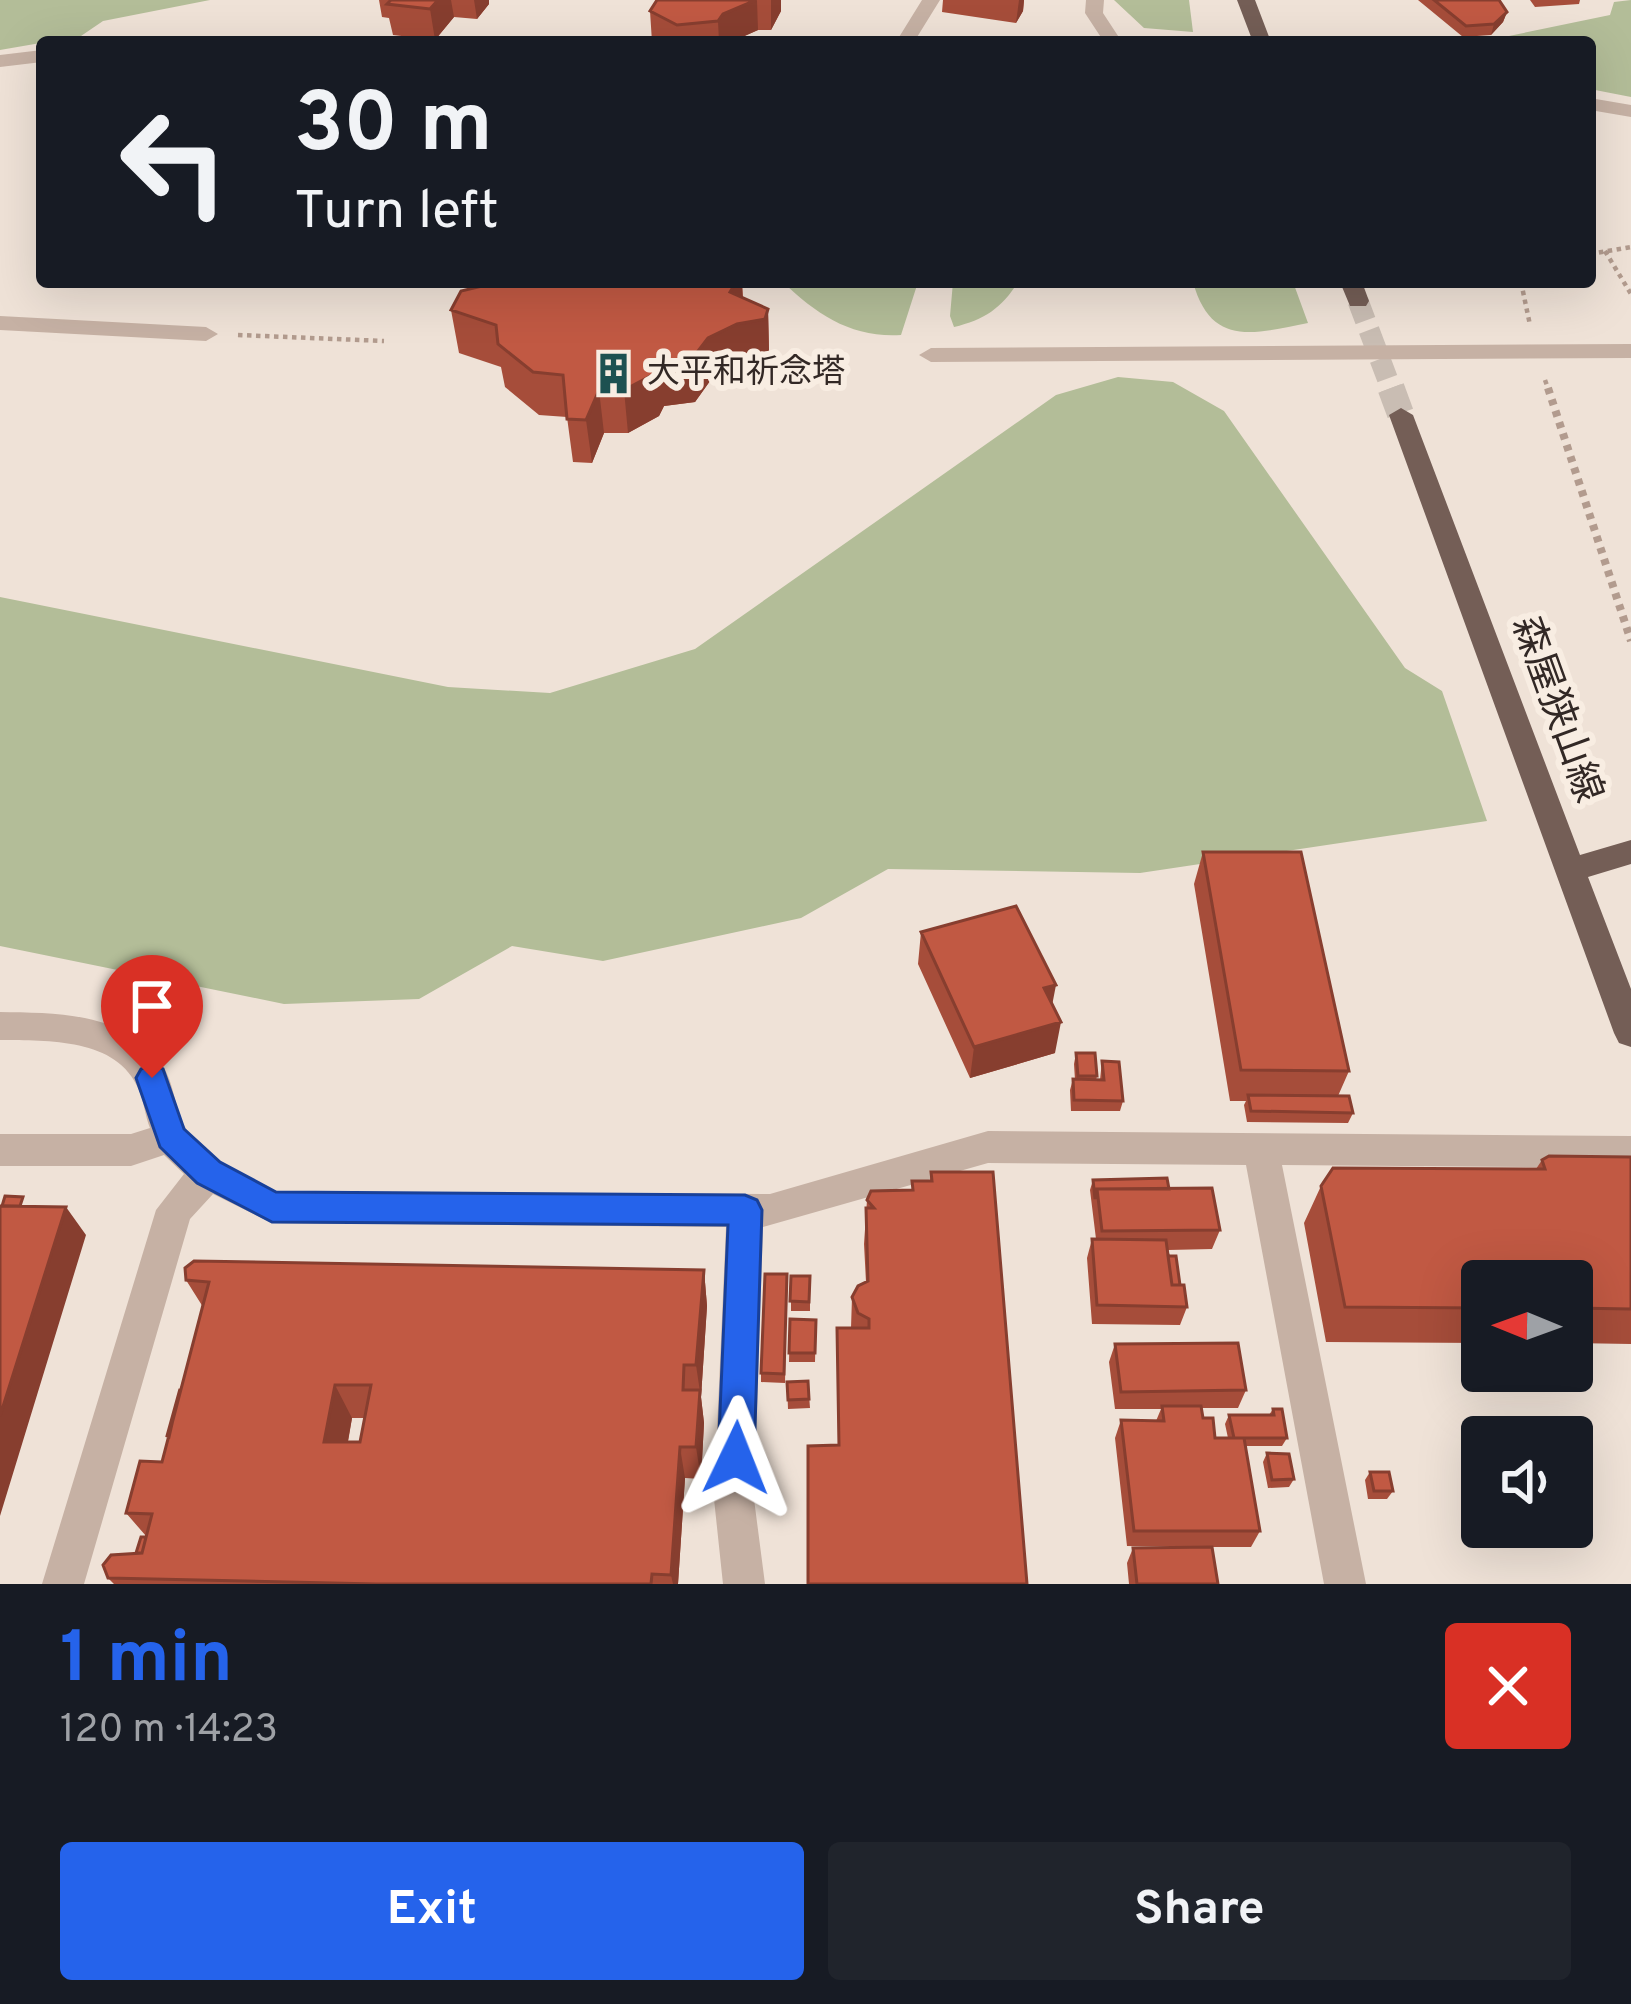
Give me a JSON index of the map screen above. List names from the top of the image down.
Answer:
{
  "streets": {
    "main road": ["森屋狭山線"]
  },
  "places": {
    "building": ["大平和祈念塔"]
  },
  "north": "left",
  "page": {
    "turn": ["30 m", "Turn left"],
    "heading": ["1 min", "120 m · 14:23"],
    "buttons": ["Exit", "Share"]
  }
}
